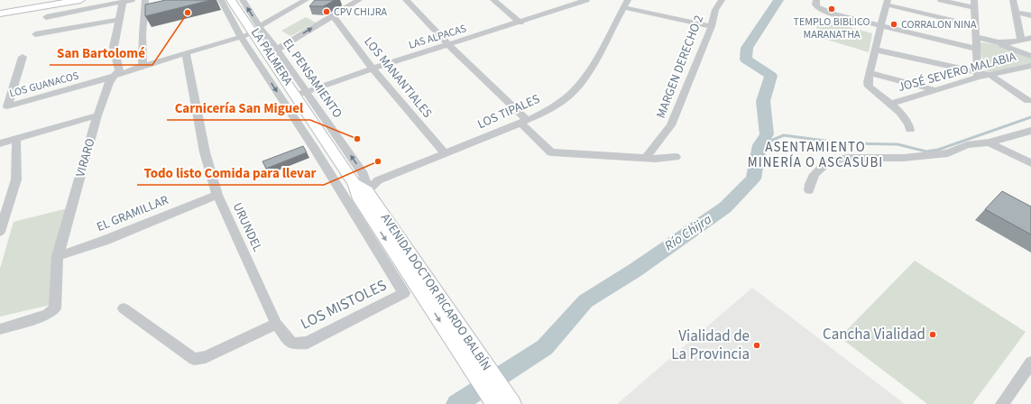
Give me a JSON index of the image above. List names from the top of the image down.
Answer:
{
  "streets": {
    "main road": ["AVENIDA DOCTOR RICARDO BALBÍN"],
    "street": [
      "LAS ALPACAS",
      "LA PALMERA",
      "MARGEN DERECHO 2",
      "JOSÉ SEVERO MALABIA",
      "LOS MANANTIALES",
      "EL PENSAMIENTO",
      "LOS GUANACOS",
      "LOS TIPALES",
      "VIRARO",
      "EL GRAMILLAR",
      "URUNDEL",
      "LOS MISTOLES"
    ]
  },
  "crossings": [
    ["LAS ALPACAS", "LOS MANANTIALES"],
    ["LAS ALPACAS", "EL PENSAMIENTO"],
    ["LAS ALPACAS", "AVENIDA DOCTOR RICARDO BALBÍN"],
    ["LA PALMERA", "LOS GUANACOS"],
    ["LA PALMERA", "AVENIDA DOCTOR RICARDO BALBÍN"],
    ["LA PALMERA", "LOS MISTOLES"],
    ["LOS MANANTIALES", "LOS TIPALES"],
    ["EL PENSAMIENTO", "LOS GUANACOS"],
    ["EL PENSAMIENTO", "LOS TIPALES"],
    ["EL PENSAMIENTO", "AVENIDA DOCTOR RICARDO BALBÍN"],
    ["LOS GUANACOS", "VIRARO"],
    ["LOS GUANACOS", "URUNDEL"],
    ["LOS GUANACOS", "AVENIDA DOCTOR RICARDO BALBÍN"],
    ["LOS TIPALES", "AVENIDA DOCTOR RICARDO BALBÍN"],
    ["VIRARO", "EL GRAMILLAR"],
    ["EL GRAMILLAR", "URUNDEL"],
    ["URUNDEL", "LOS MISTOLES"],
    ["AVENIDA DOCTOR RICARDO BALBÍN", "LOS MISTOLES"]
  ],
  "one_way": ["EL PENSAMIENTO"],
  "districts": ["ASENTAMIENTO MINERÍA O ASCASUBI"],
  "water": ["Río Chijra"],
  "places": [
    "TEMPLO BIBLICO MARANATHA",
    "CPV CHIJRA",
    "San Bartolomé",
    "CORRALON NINA",
    "Carnicería San Miguel",
    "Todo listo Comida para llevar",
    "Cancha Vialidad",
    "Vialidad de La Provincia"
  ]
}
